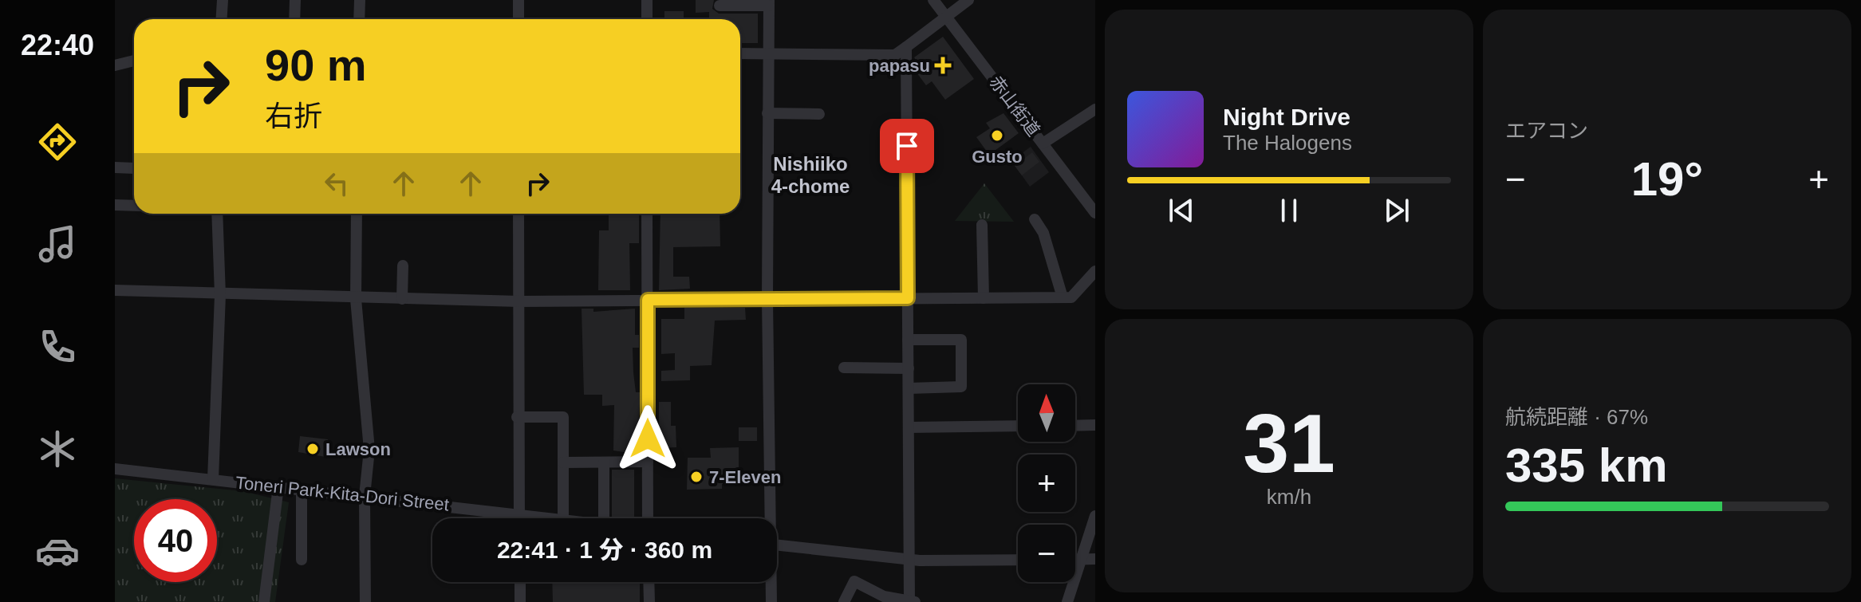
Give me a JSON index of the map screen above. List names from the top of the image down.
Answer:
{
  "streets": {
    "street": ["赤山街道", "Toneri Park-Kita-Dori Street"]
  },
  "districts": ["Nishiiko 4-chome"],
  "places": {
    "health": ["papasu"],
    "other": ["Gusto", "Lawson", "7-Eleven"]
  },
  "north": "top",
  "page": {
    "tabs": "22:40",
    "tile": [
      "エアコン",
      ["31", "km/h"],
      ["航続距離 · 67%", "335 km"]
    ],
    "turn": ["90 m", "右折"],
    "song": ["Night Drive", "The Halogens"],
    "heat": ["−", "19°", "+"],
    "map_buttons": ["+", "−"],
    "limit": "40",
    "trip": "22:41 · 1 分 · 360 m"
  }
}
